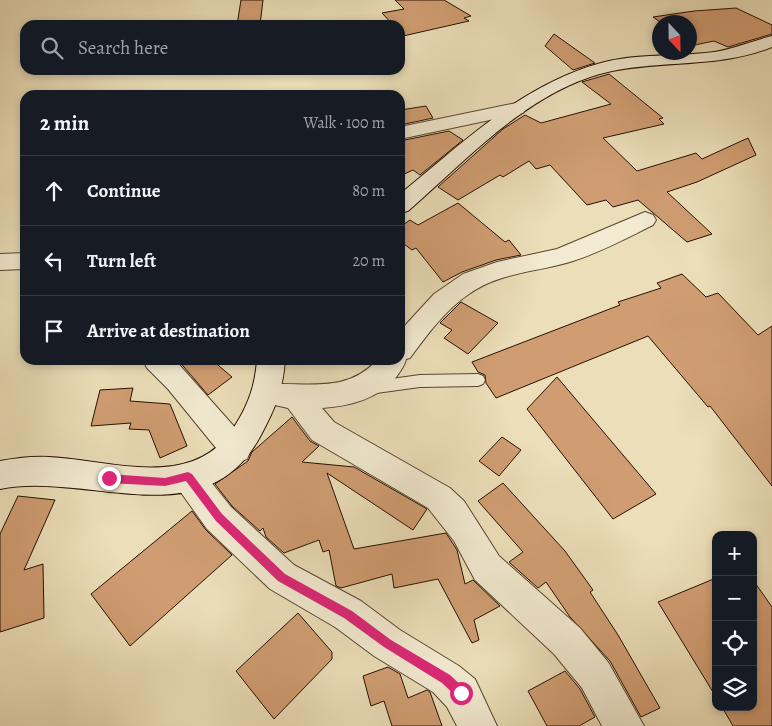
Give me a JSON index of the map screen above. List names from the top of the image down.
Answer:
{
  "north": "bottom",
  "page": {
    "search": "Search here",
    "heading": ["2 min", "Walk · 100 m"],
    "list": [
      ["Continue", "80 m"],
      ["Turn left", "20 m"],
      "Arrive at destination"
    ],
    "map_buttons": ["+", "−"]
  }
}
